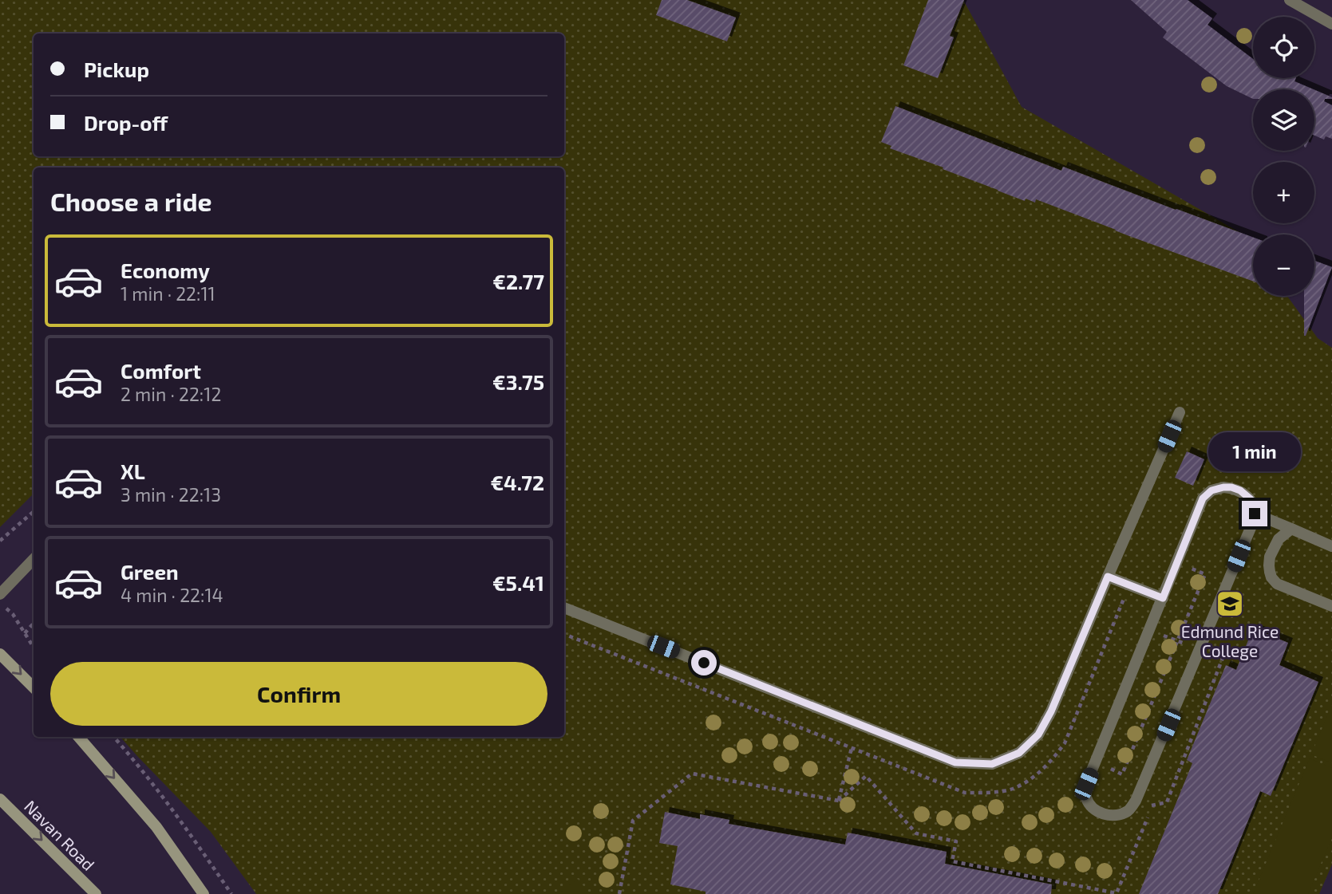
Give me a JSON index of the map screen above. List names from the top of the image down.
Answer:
{
  "streets": {
    "main road": ["Navan Road"]
  },
  "places": {
    "school or university": ["Edmund Rice College"]
  },
  "page": {
    "map_buttons": ["+", "−"],
    "banner": ["Pickup", "Drop-off"],
    "heading": "Choose a ride",
    "list": [
      {
        "name": "Economy",
        "note": "1 min · 22:11",
        "value": "€2.77"
      },
      {
        "name": "Comfort",
        "note": "2 min · 22:12",
        "value": "€3.75"
      },
      {
        "name": "XL",
        "note": "3 min · 22:13",
        "value": "€4.72"
      },
      {
        "name": "Green",
        "note": "4 min · 22:14",
        "value": "€5.41"
      }
    ],
    "bubble": "1 min",
    "buttons": "Confirm"
  }
}
